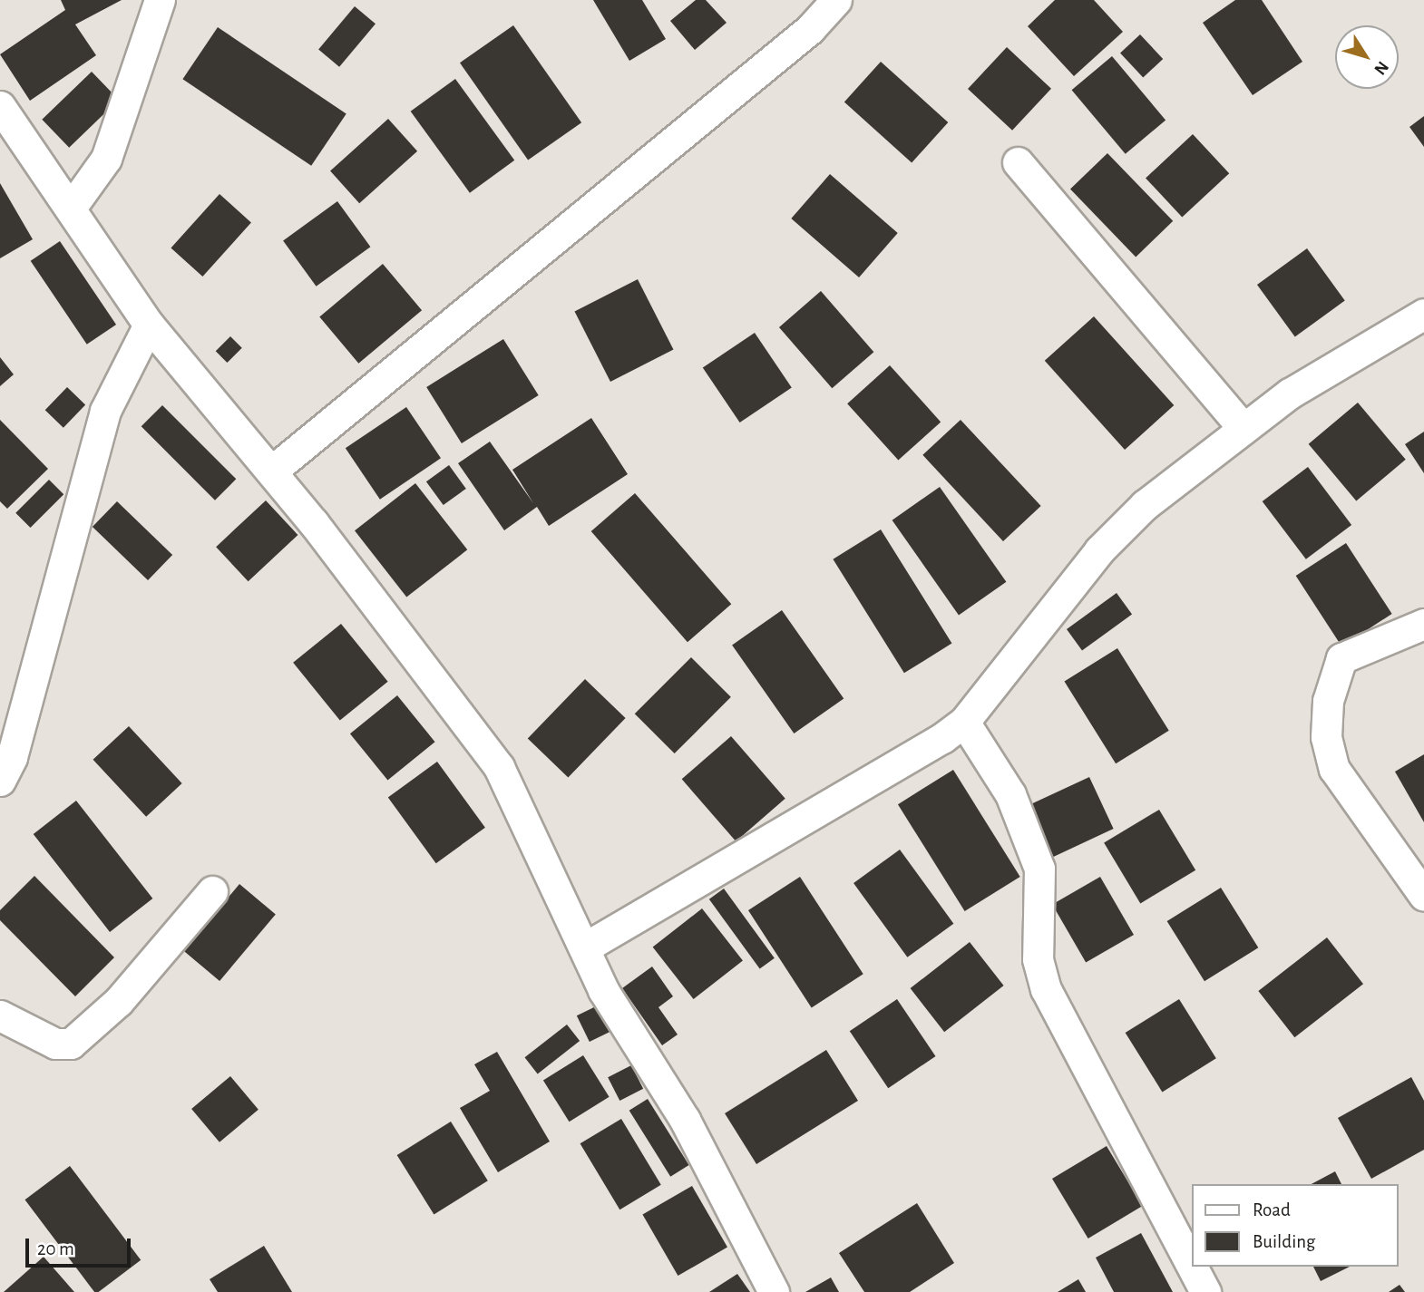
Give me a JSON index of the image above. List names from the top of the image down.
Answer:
{
  "legend": ["Road", "Building"],
  "scale_bar": "20 m",
  "north": "bottom right"
}
